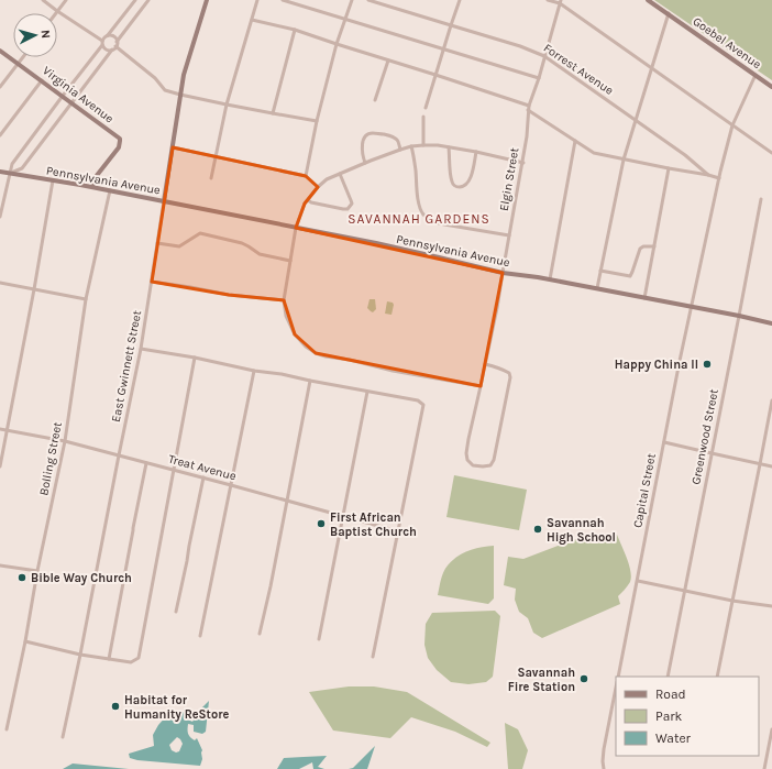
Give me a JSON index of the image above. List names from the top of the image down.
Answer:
{
  "streets": {
    "main road": [
      "Goebel Avenue",
      "Virginia Avenue",
      "Pennsylvania Avenue",
      "East Gwinnett Street"
    ],
    "street": [
      "Forrest Avenue",
      "Elgin Street",
      "Greenwood Street",
      "Bolling Street",
      "Treat Avenue",
      "Capital Street"
    ]
  },
  "crossings": [
    ["Goebel Avenue", "Capital Street"],
    ["Forrest Avenue", "Elgin Street"],
    ["Virginia Avenue", "Pennsylvania Avenue"],
    ["Elgin Street", "Pennsylvania Avenue"],
    ["Pennsylvania Avenue", "East Gwinnett Street"],
    ["Pennsylvania Avenue", "Greenwood Street"],
    ["Pennsylvania Avenue", "Bolling Street"],
    ["Pennsylvania Avenue", "Capital Street"],
    ["East Gwinnett Street", "Treat Avenue"],
    ["Bolling Street", "Treat Avenue"]
  ],
  "districts": ["SAVANNAH GARDENS"],
  "places": [
    "Happy China II",
    "First African Baptist Church",
    "Savannah High School",
    "Bible Way Church",
    "Savannah Fire Station",
    "Habitat for Humanity ReStore"
  ],
  "legend": ["Road", "Park", "Water"],
  "north": "right"
}
